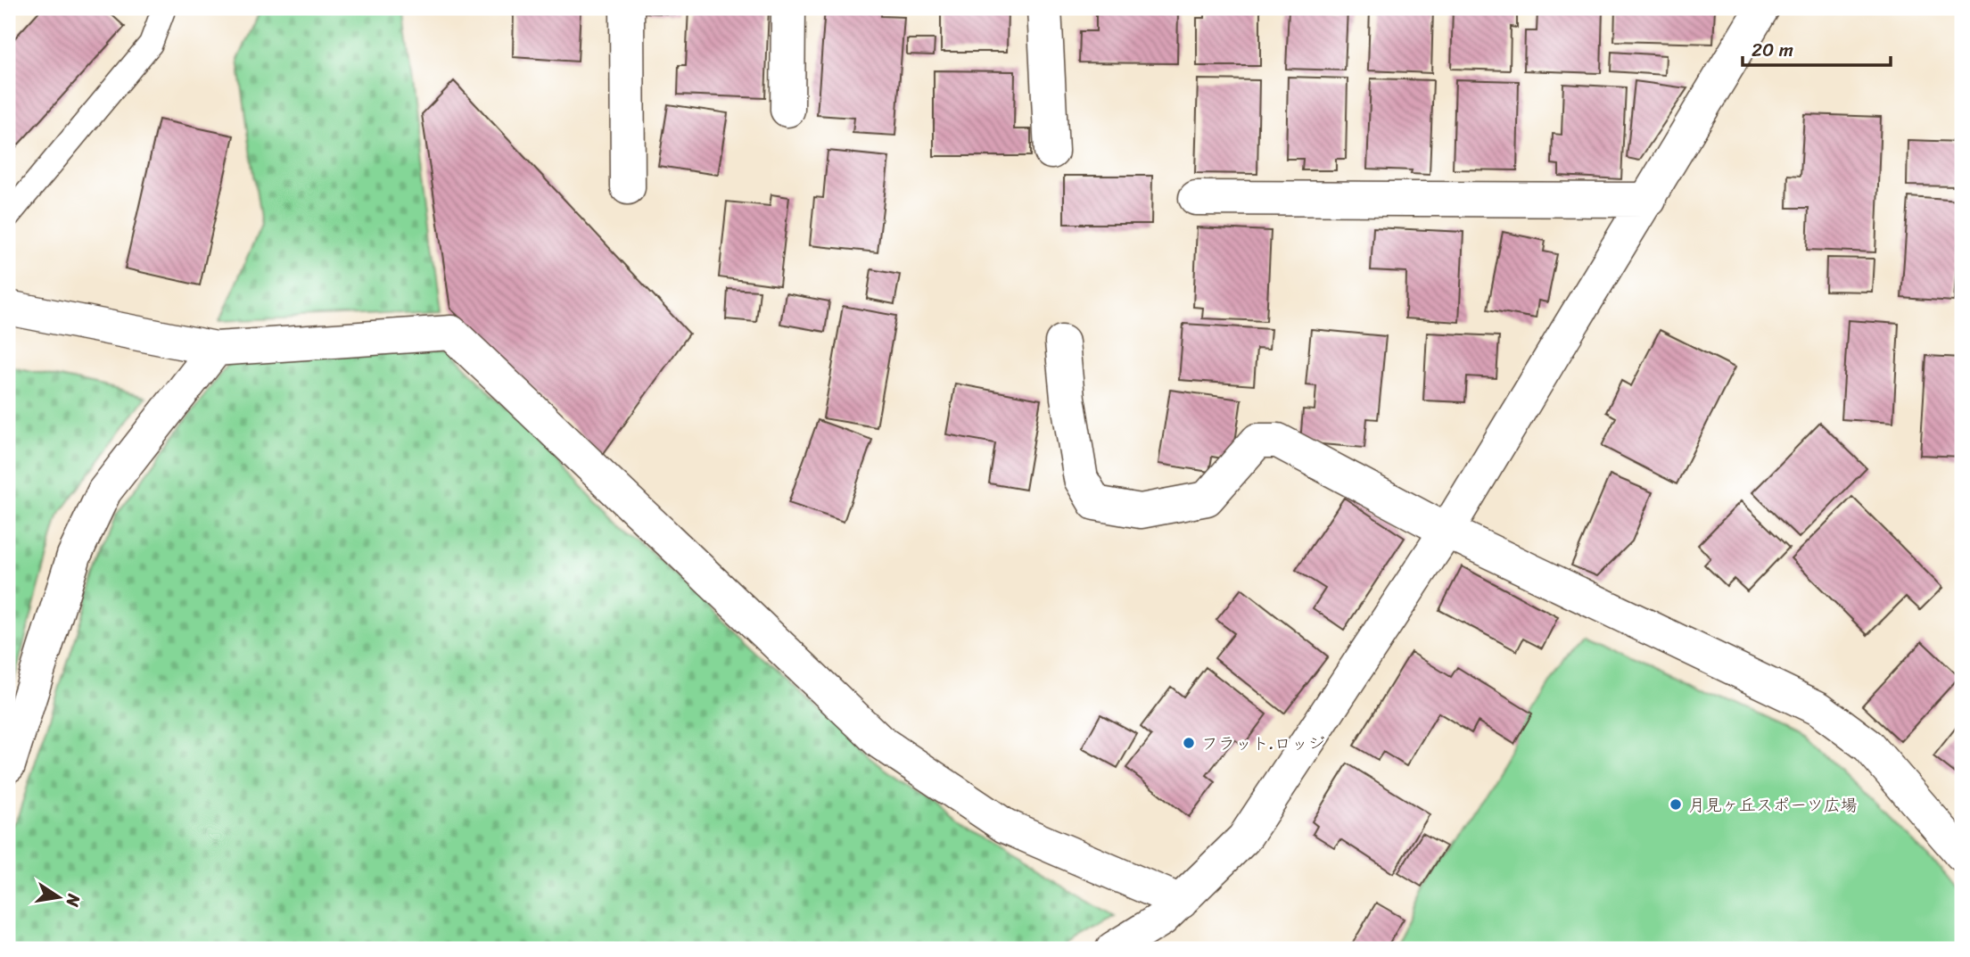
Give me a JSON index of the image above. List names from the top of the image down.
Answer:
{
  "places": ["フラット.ロッジ", "月見ヶ丘スポーツ広場"],
  "scale_bar": "20 m",
  "north": "right"
}
